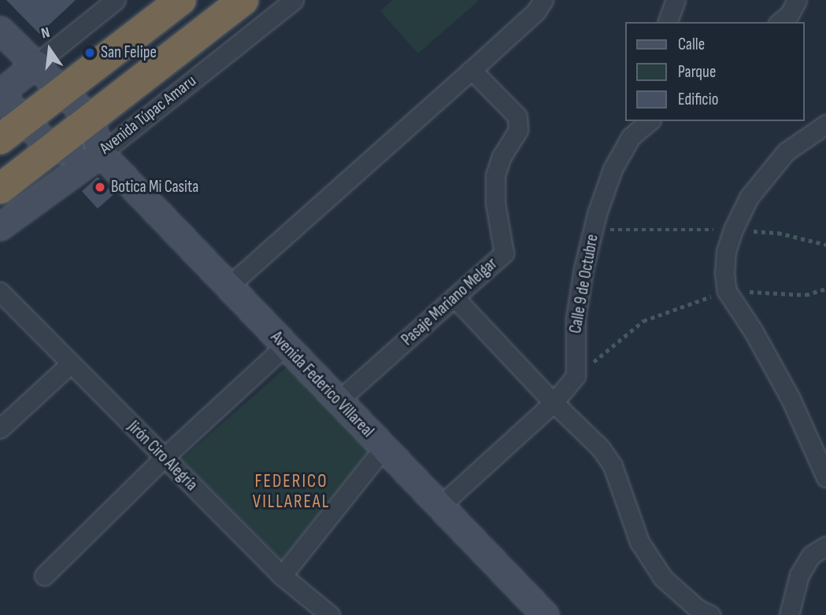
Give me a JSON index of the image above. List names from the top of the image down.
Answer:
{
  "streets": {
    "highway": ["Avenida Túpac Amaru"],
    "street": [
      "Calle 9 de Octubre",
      "Pasaje Mariano Melgar",
      "Avenida Federico Villareal",
      "Jirón Ciro Alegría"
    ]
  },
  "crossings": [
    ["Avenida Túpac Amaru", "Avenida Federico Villareal"],
    ["Pasaje Mariano Melgar", "Avenida Federico Villareal"]
  ],
  "districts": ["FEDERICO VILLAREAL"],
  "places": ["San Felipe", "Botica Mi Casita"],
  "legend": ["Calle", "Parque", "Edificio"],
  "north": "top"
}
